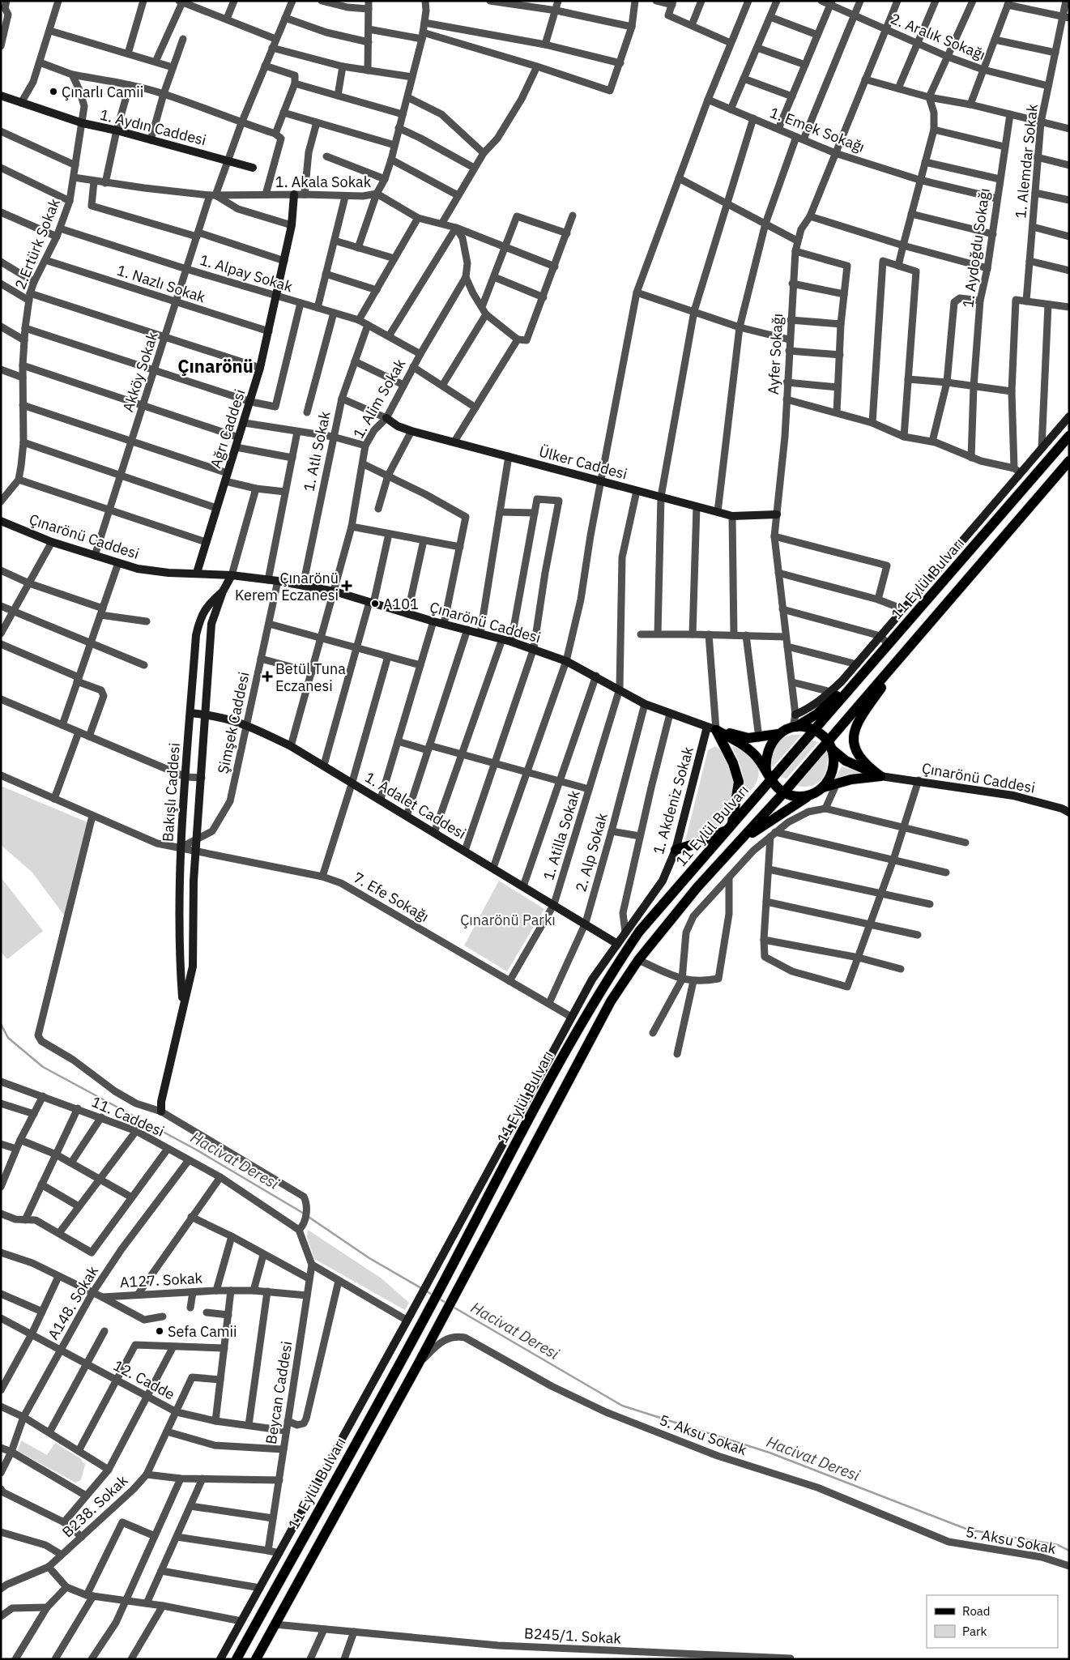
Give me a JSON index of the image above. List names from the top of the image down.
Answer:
{
  "streets": {
    "main road": [
      "1. Aydın Caddesi",
      "Ağrı Caddesi",
      "Ülker Caddesi",
      "Çınarönü Caddesi",
      "11 Eylül Bulvarı",
      "Bakışlı Caddesi",
      "1. Akdeniz Sokak",
      "1. Adalet Caddesi"
    ],
    "street": [
      "2. Aralık Sokağı",
      "1. Emek Sokağı",
      "1. Alemdar Sokak",
      "1. Akala Sokak",
      "2.Ertürk Sokak",
      "1. Aydoğdu Sokağı",
      "1. Alpay Sokak",
      "1. Nazlı Sokak",
      "Ayfer Sokağı",
      "Akköy Sokak",
      "1. Alim Sokak",
      "1. Atlı Sokak",
      "Şimşek Caddesi",
      "1. Atilla Sokak",
      "2. Alp Sokak",
      "7. Efe Sokağı",
      "11. Caddesi",
      "A127. Sokak",
      "A148. Sokak",
      "12. Cadde",
      "Beycan Caddesi",
      "5. Aksu Sokak",
      "B238. Sokak",
      "B245/1. Sokak"
    ]
  },
  "crossings": [
    ["2. Aralık Sokağı", "1. Alemdar Sokak"],
    ["2. Aralık Sokağı", "Ayfer Sokağı"],
    ["1. Aydın Caddesi", "2.Ertürk Sokak"],
    ["1. Aydın Caddesi", "Akköy Sokak"],
    ["1. Emek Sokağı", "1. Aydoğdu Sokağı"],
    ["1. Emek Sokağı", "Ayfer Sokağı"],
    ["1. Akala Sokak", "2.Ertürk Sokak"],
    ["1. Akala Sokak", "Akköy Sokak"],
    ["1. Akala Sokak", "Ağrı Caddesi"],
    ["2.Ertürk Sokak", "1. Alpay Sokak"],
    ["2.Ertürk Sokak", "1. Nazlı Sokak"],
    ["1. Alpay Sokak", "Akköy Sokak"],
    ["1. Alpay Sokak", "1. Alim Sokak"],
    ["1. Alpay Sokak", "Ağrı Caddesi"],
    ["1. Alpay Sokak", "1. Atlı Sokak"],
    ["1. Nazlı Sokak", "Akköy Sokak"],
    ["1. Nazlı Sokak", "Ağrı Caddesi"],
    ["Ayfer Sokağı", "Ülker Caddesi"],
    ["Akköy Sokak", "Çınarönü Caddesi"],
    ["1. Alim Sokak", "Ülker Caddesi"],
    ["1. Alim Sokak", "Çınarönü Caddesi"],
    ["1. Alim Sokak", "1. Adalet Caddesi"],
    ["Ağrı Caddesi", "Çınarönü Caddesi"],
    ["1. Atlı Sokak", "Çınarönü Caddesi"],
    ["Ülker Caddesi", "1. Atilla Sokak"],
    ["Çınarönü Caddesi", "Şimşek Caddesi"],
    ["Çınarönü Caddesi", "Bakışlı Caddesi"],
    ["Çınarönü Caddesi", "1. Akdeniz Sokak"],
    ["Çınarönü Caddesi", "1. Atilla Sokak"],
    ["Çınarönü Caddesi", "2. Alp Sokak"],
    ["11 Eylül Bulvarı", "5. Aksu Sokak"],
    ["Şimşek Caddesi", "Bakışlı Caddesi"],
    ["Şimşek Caddesi", "1. Adalet Caddesi"],
    ["Şimşek Caddesi", "7. Efe Sokağı"],
    ["Bakışlı Caddesi", "1. Adalet Caddesi"],
    ["Bakışlı Caddesi", "7. Efe Sokağı"],
    ["1. Akdeniz Sokak", "1. Adalet Caddesi"],
    ["1. Akdeniz Sokak", "7. Efe Sokağı"],
    ["1. Adalet Caddesi", "1. Atilla Sokak"],
    ["1. Adalet Caddesi", "2. Alp Sokak"],
    ["1. Atilla Sokak", "7. Efe Sokağı"],
    ["2. Alp Sokak", "7. Efe Sokağı"],
    ["11. Caddesi", "A148. Sokak"],
    ["A127. Sokak", "A148. Sokak"],
    ["A127. Sokak", "Beycan Caddesi"],
    ["A148. Sokak", "12. Cadde"],
    ["12. Cadde", "Beycan Caddesi"],
    ["12. Cadde", "B238. Sokak"]
  ],
  "districts": ["Çınarönü"],
  "water": ["Hacivat Deresi"],
  "parks": ["Çınarönü Parkı"],
  "places": {
    "other": ["Çınarlı Camii", "A101", "Sefa Camii"],
    "health": ["Çınarönü Kerem Eczanesi", "Betül Tuna Eczanesi"]
  },
  "legend": ["Road", "Park"]
}
